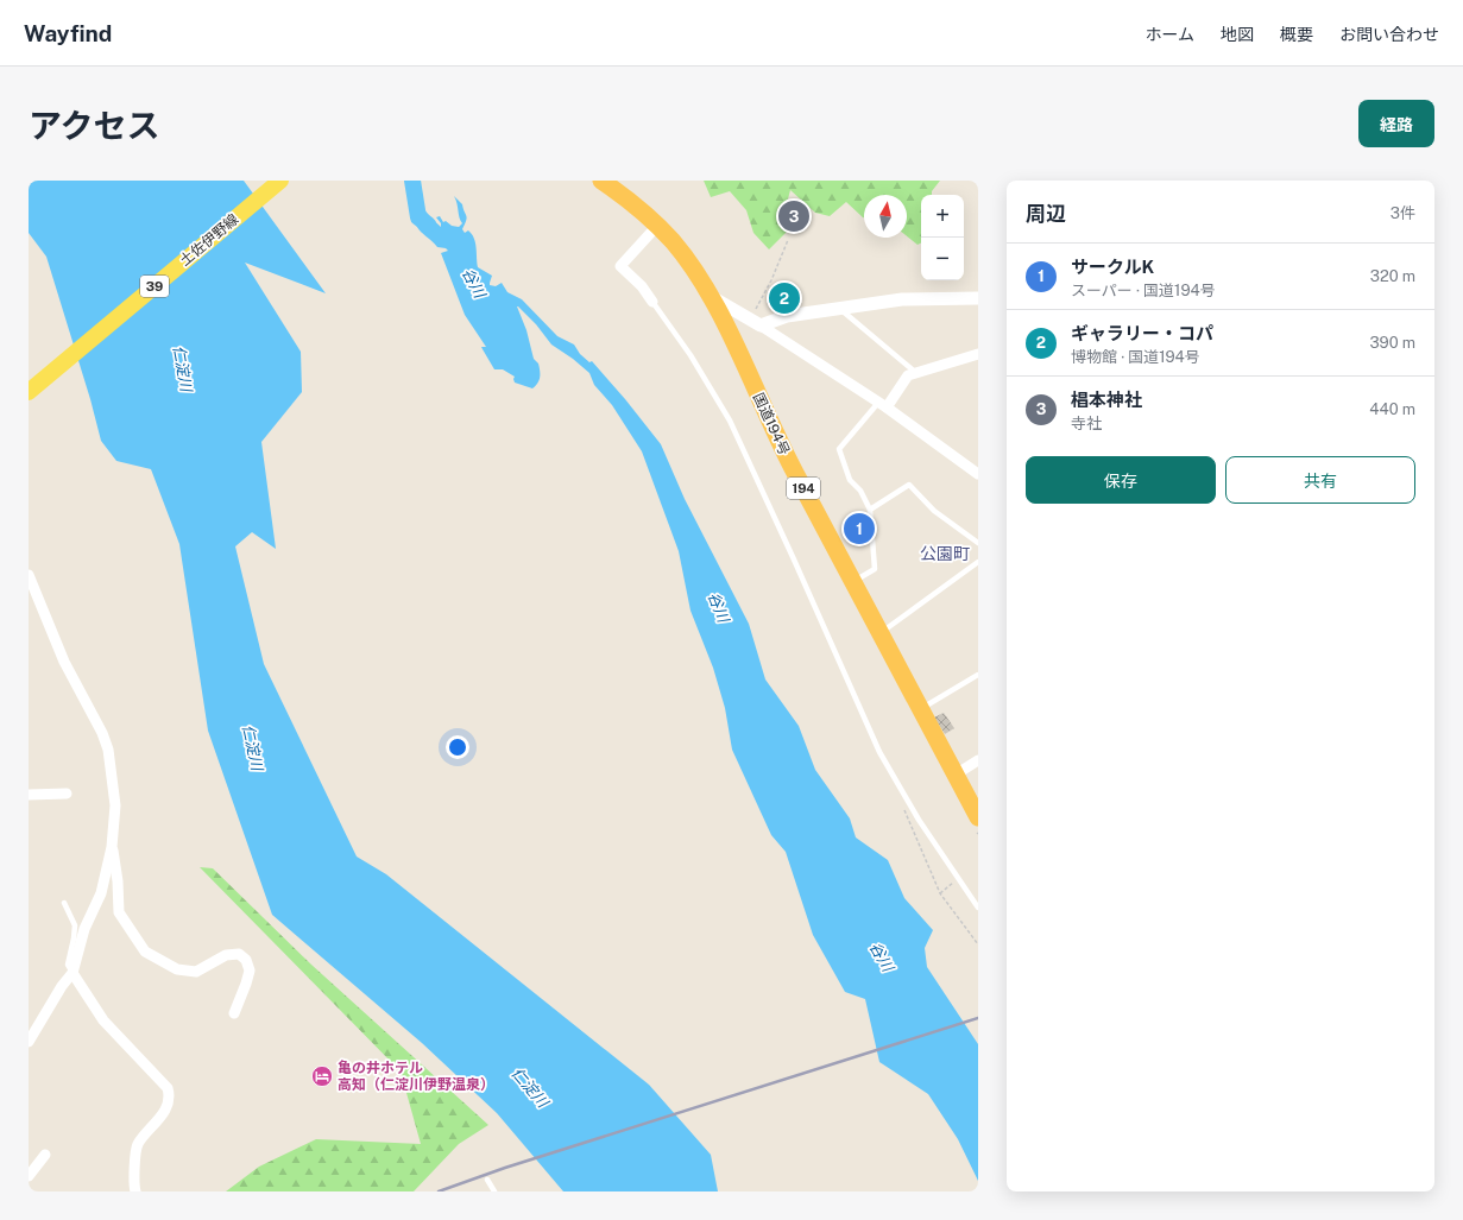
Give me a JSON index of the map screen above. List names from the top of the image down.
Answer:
{
  "streets": {
    "highway": ["国道194号", "194"],
    "main road": ["土佐伊野線", "39"]
  },
  "districts": ["公園町"],
  "water": ["谷川", "仁淀川"],
  "places": {
    "hotel": ["亀の井ホテル 高知（仁淀川伊野温泉）"]
  },
  "north": "top",
  "page": {
    "header": "Wayfind",
    "nav": [
      "ホーム",
      "地図",
      "概要",
      "お問い合わせ"
    ],
    "title": "アクセス",
    "buttons": [
      "経路",
      ["保存", "共有"]
    ],
    "heading": ["周辺", "3件"],
    "map_buttons": ["+", "−"],
    "pins": ["3", "2", "1"],
    "list": [
      {
        "mark": "1",
        "name": "サークルK",
        "note": "スーパー · 国道194号",
        "value": "320 m"
      },
      {
        "mark": "2",
        "name": "ギャラリー・コパ",
        "note": "博物館 · 国道194号",
        "value": "390 m"
      },
      {
        "mark": "3",
        "name": "椙本神社",
        "note": "寺社",
        "value": "440 m"
      }
    ]
  }
}
